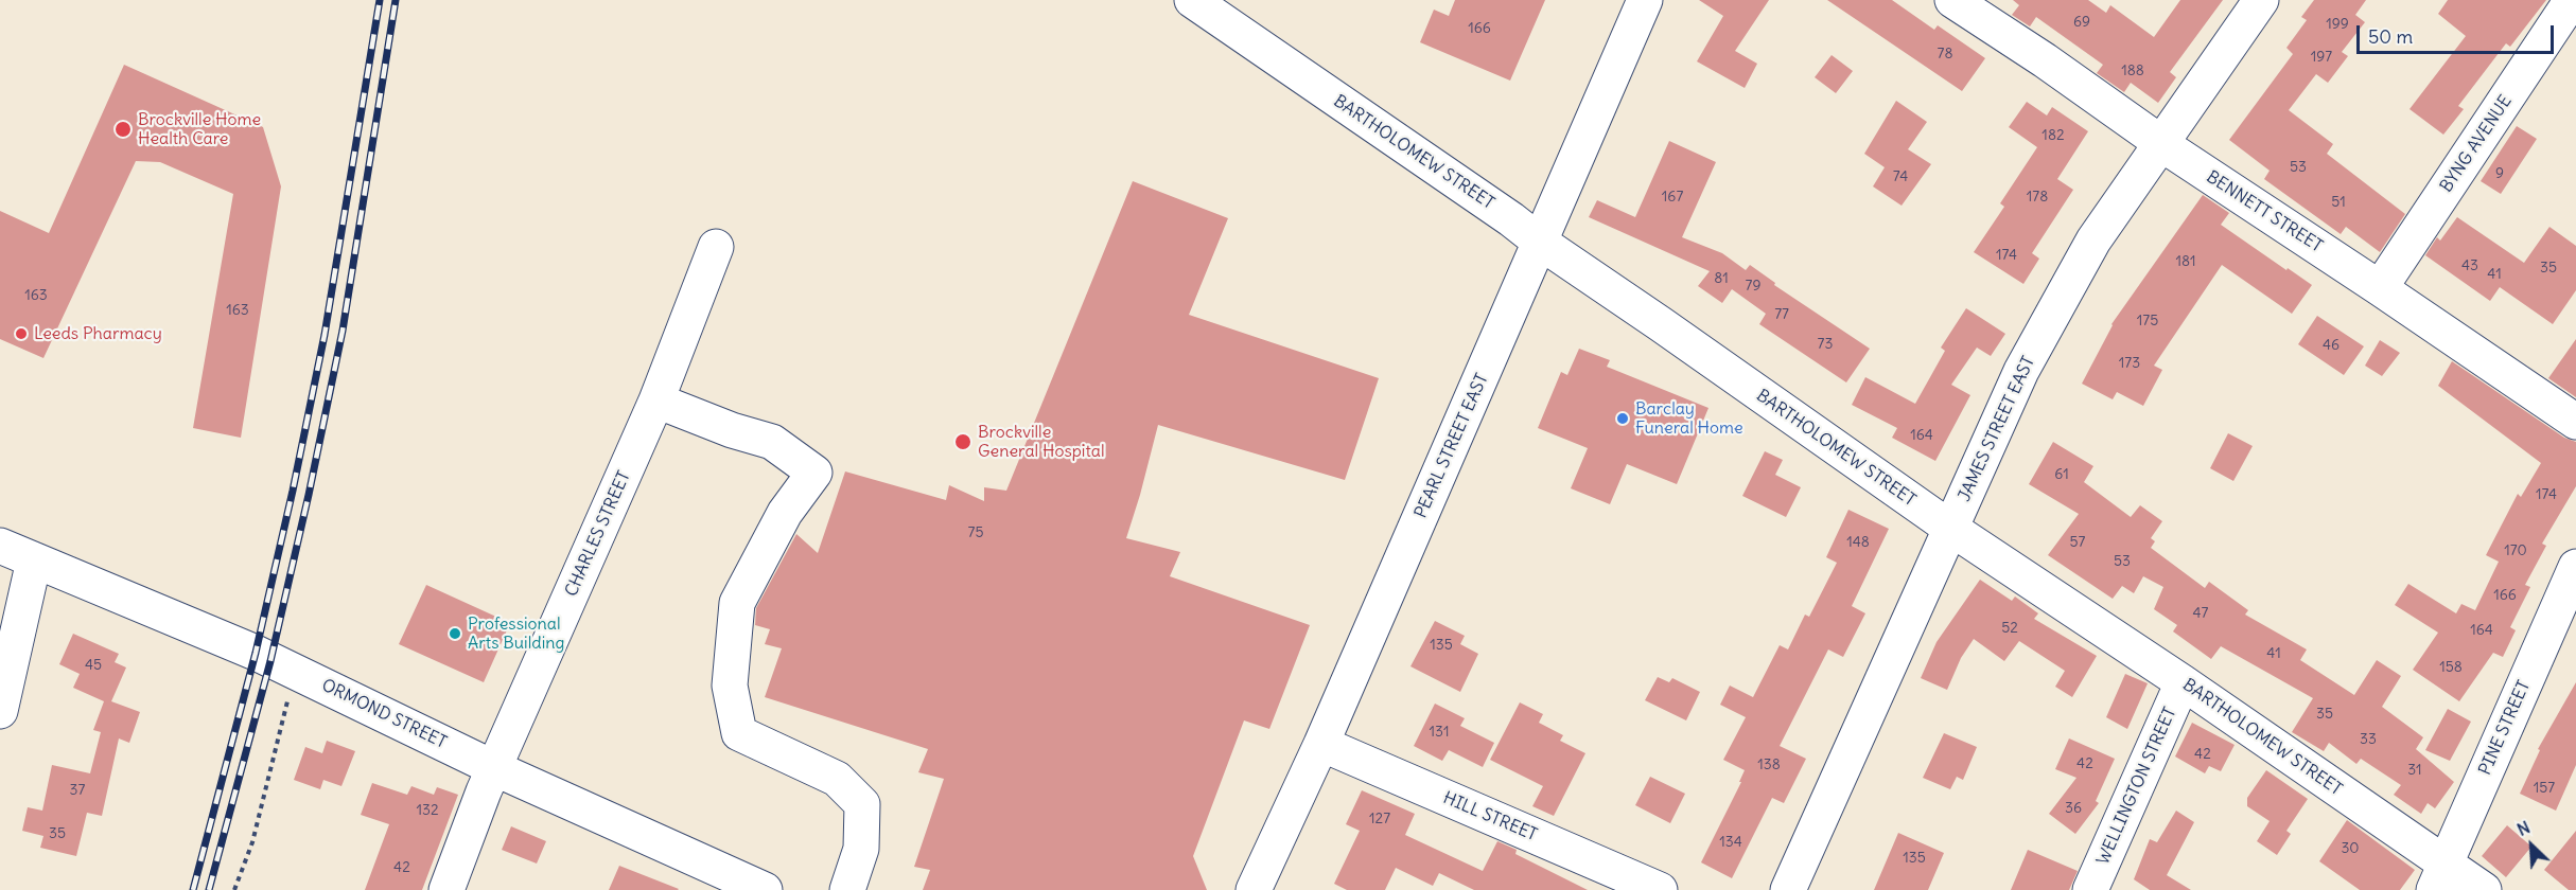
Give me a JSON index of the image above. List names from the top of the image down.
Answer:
{
  "streets": {
    "street": [
      "BYNG AVENUE",
      "BARTHOLOMEW STREET",
      "BENNETT STREET",
      "JAMES STREET EAST",
      "PEARL STREET EAST",
      "CHARLES STREET",
      "ORMOND STREET",
      "PINE STREET",
      "WELLINGTON STREET",
      "HILL STREET"
    ]
  },
  "crossings": [
    ["BYNG AVENUE", "BENNETT STREET"],
    ["BARTHOLOMEW STREET", "JAMES STREET EAST"],
    ["BARTHOLOMEW STREET", "PEARL STREET EAST"],
    ["BARTHOLOMEW STREET", "PINE STREET"],
    ["BARTHOLOMEW STREET", "WELLINGTON STREET"],
    ["BENNETT STREET", "JAMES STREET EAST"],
    ["PEARL STREET EAST", "HILL STREET"],
    ["CHARLES STREET", "ORMOND STREET"]
  ],
  "places": [
    "Brockville Home Health Care",
    "Leeds Pharmacy",
    "Barclay Funeral Home",
    "Brockville General Hospital",
    "Professional Arts Building"
  ],
  "house_numbers": [
    "69",
    "199",
    "166",
    "78",
    "197",
    "188",
    "182",
    "53",
    "9",
    "74",
    "167",
    "178",
    "51",
    "174",
    "181",
    "43",
    "35",
    "41",
    "81",
    "79",
    "163",
    "163",
    "77",
    "175",
    "73",
    "46",
    "173",
    "164",
    "61",
    "174",
    "75",
    "148",
    "57",
    "170",
    "53",
    "166",
    "47",
    "52",
    "164",
    "135",
    "41",
    "45",
    "158",
    "35",
    "131",
    "33",
    "42",
    "42",
    "138",
    "31",
    "157",
    "37",
    "36",
    "132",
    "127",
    "35",
    "134",
    "30",
    "135",
    "42"
  ],
  "scale_bar": "50 m",
  "north": "top left"
}
